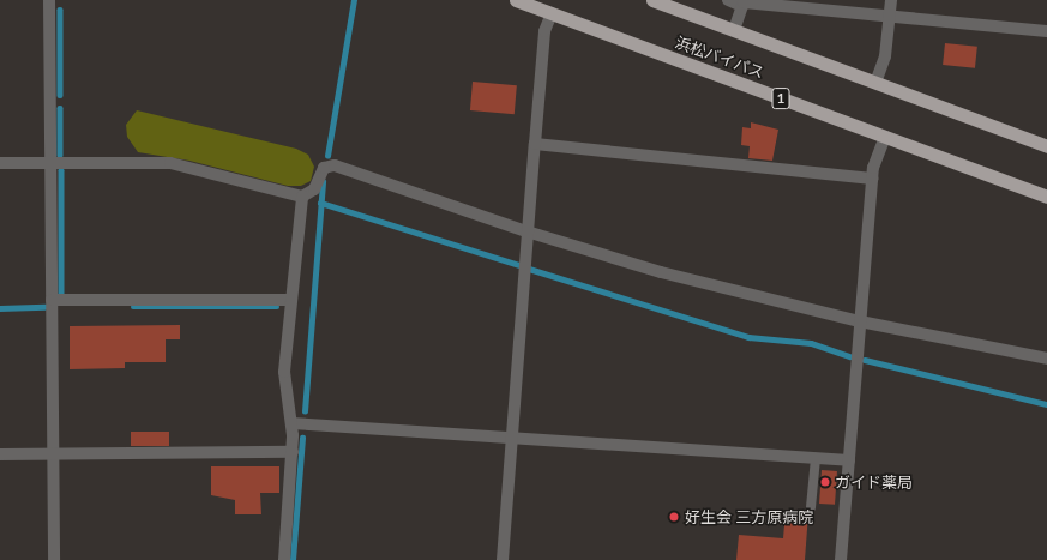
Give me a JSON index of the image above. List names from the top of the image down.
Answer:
{
  "streets": {
    "highway": ["浜松バイパス", "1"]
  },
  "places": ["ガイド薬局", "好生会 三方原病院"]
}
